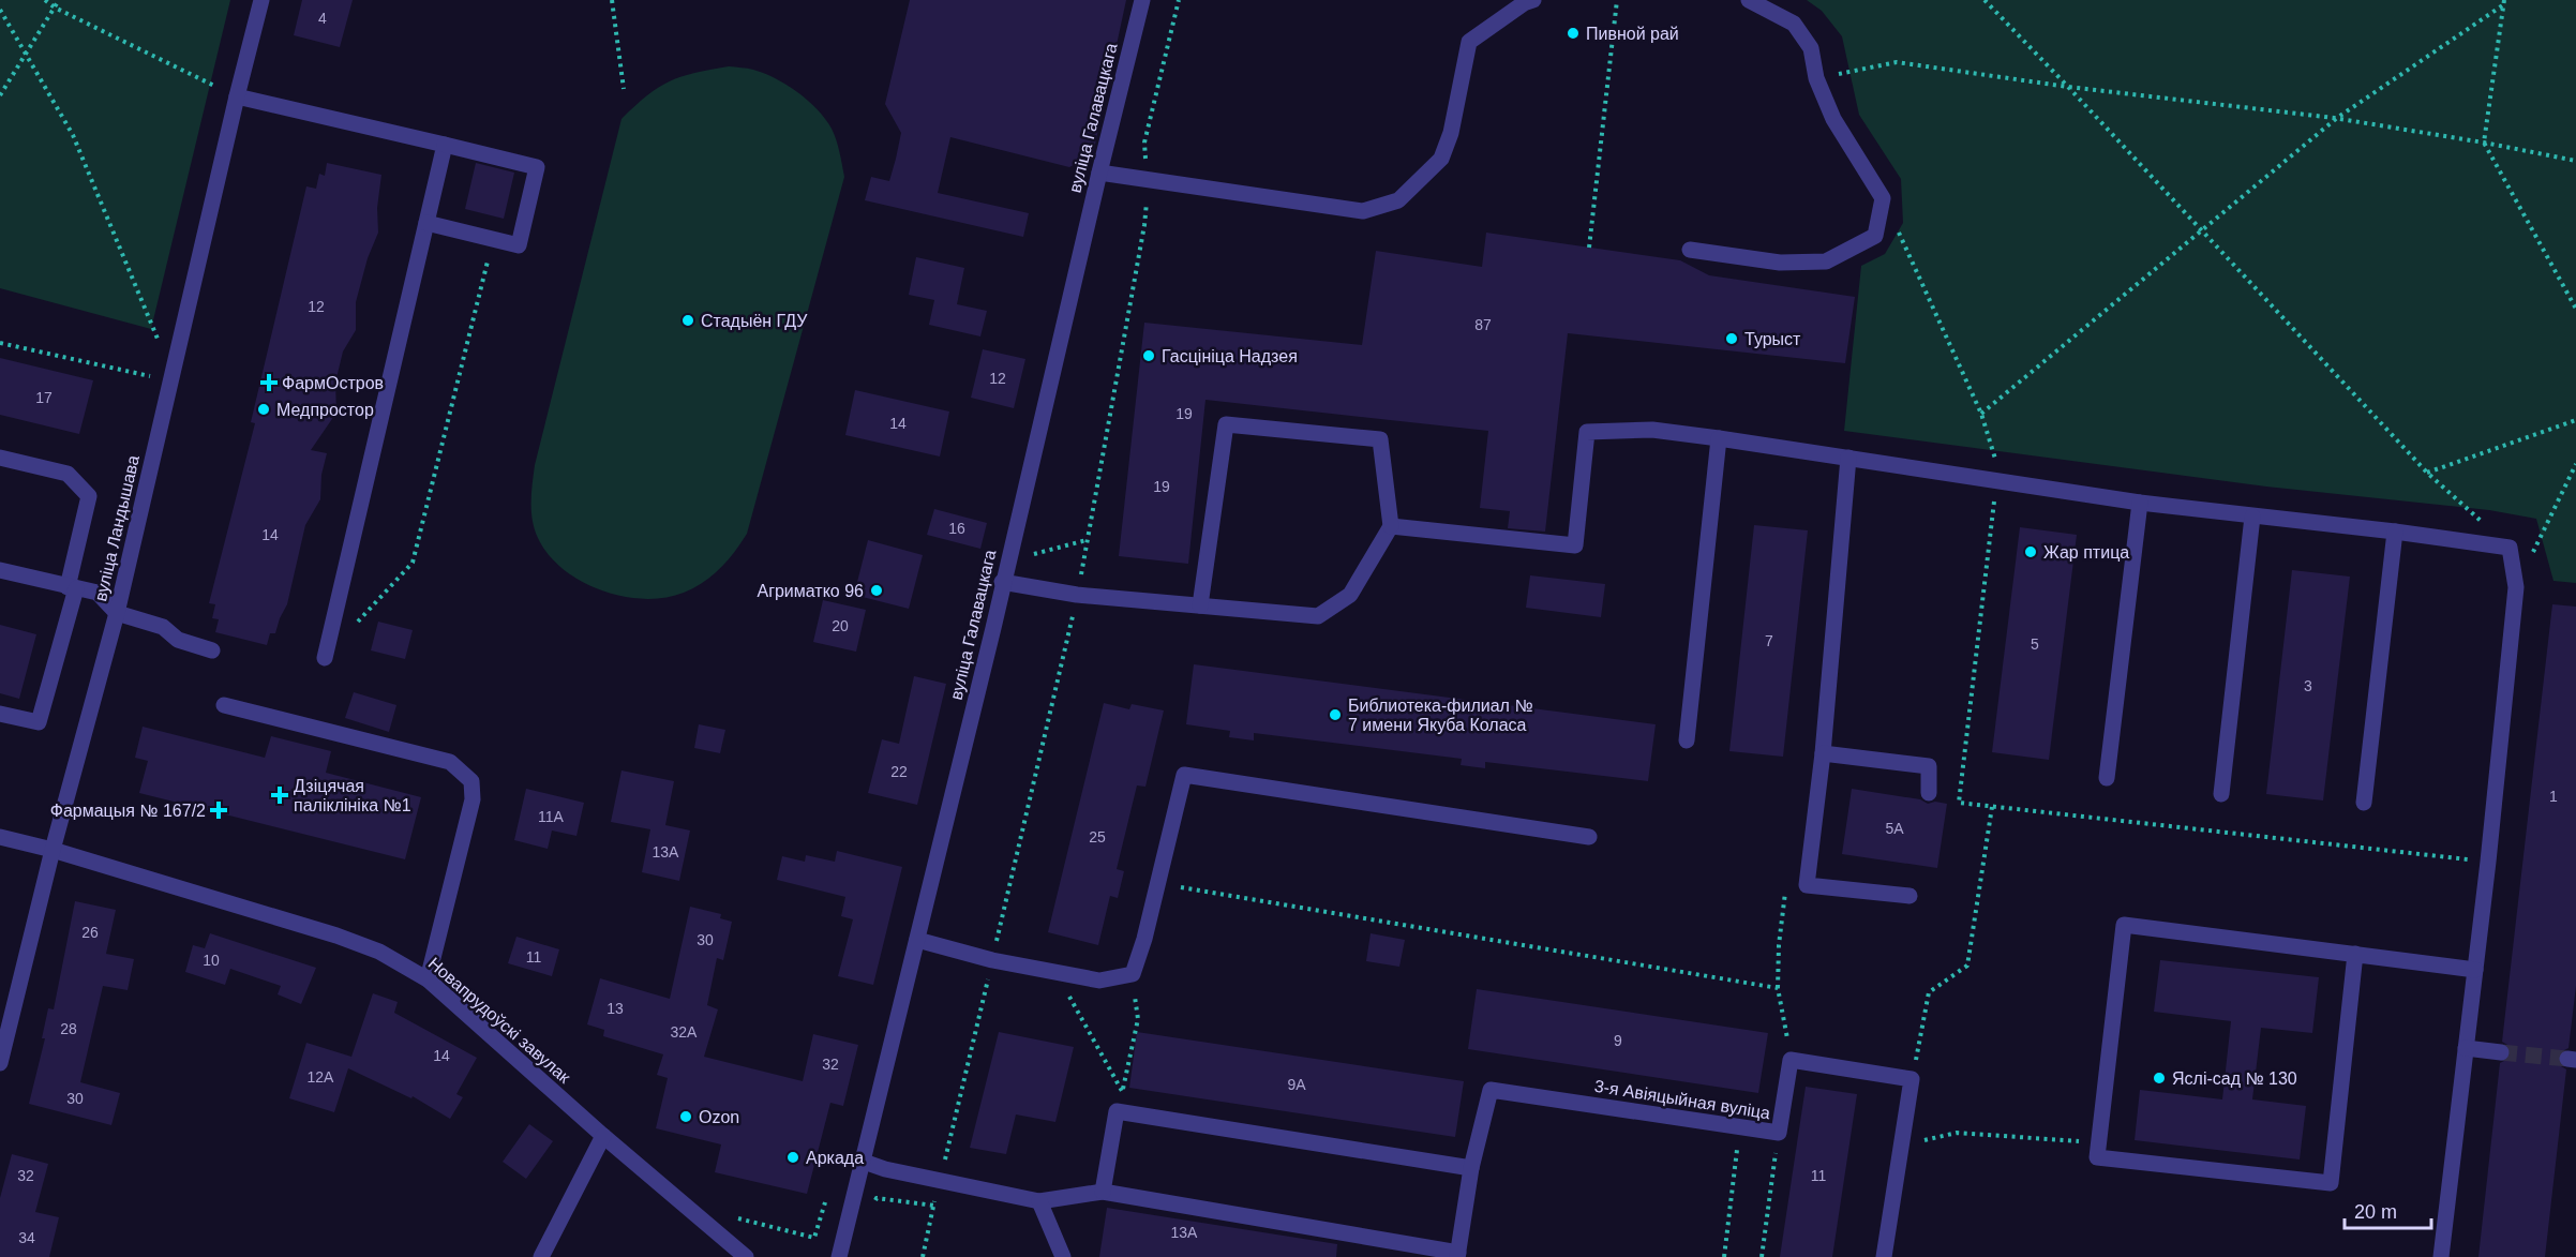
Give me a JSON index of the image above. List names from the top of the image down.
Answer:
{
  "streets": {
    "street": [
      "вуліца Галавацкага",
      "вуліца Ландышава",
      "Новапрудоўскі завулак",
      "3-я Авіяцыйная вуліца"
    ]
  },
  "crossings": [
    ["вуліца Ландышава", "Новапрудоўскі завулак"]
  ],
  "places": {
    "other": [
      "Пивной рай",
      "Стадыён ГДУ",
      "Турыст",
      "Гасцініца Надзея",
      "Медпростор",
      "Жар птица",
      "Агриматко 96",
      "Библиотека-филиал № 7 имени Якуба Коласа",
      "Яслі-сад № 130",
      "Ozon",
      "Аркада"
    ],
    "health": ["ФармОстров", "Дзіцячая паліклініка №1", "Фармацыя № 167/2"]
  },
  "house_numbers": [
    "4",
    "12",
    "87",
    "12",
    "17",
    "19",
    "14",
    "19",
    "16",
    "14",
    "20",
    "7",
    "5",
    "3",
    "22",
    "1",
    "11А",
    "5А",
    "25",
    "13А",
    "26",
    "30",
    "11",
    "10",
    "13",
    "28",
    "32А",
    "9",
    "14",
    "32",
    "12А",
    "9А",
    "30",
    "32",
    "11",
    "13А",
    "34"
  ],
  "scale_bar": "20 m"
}
